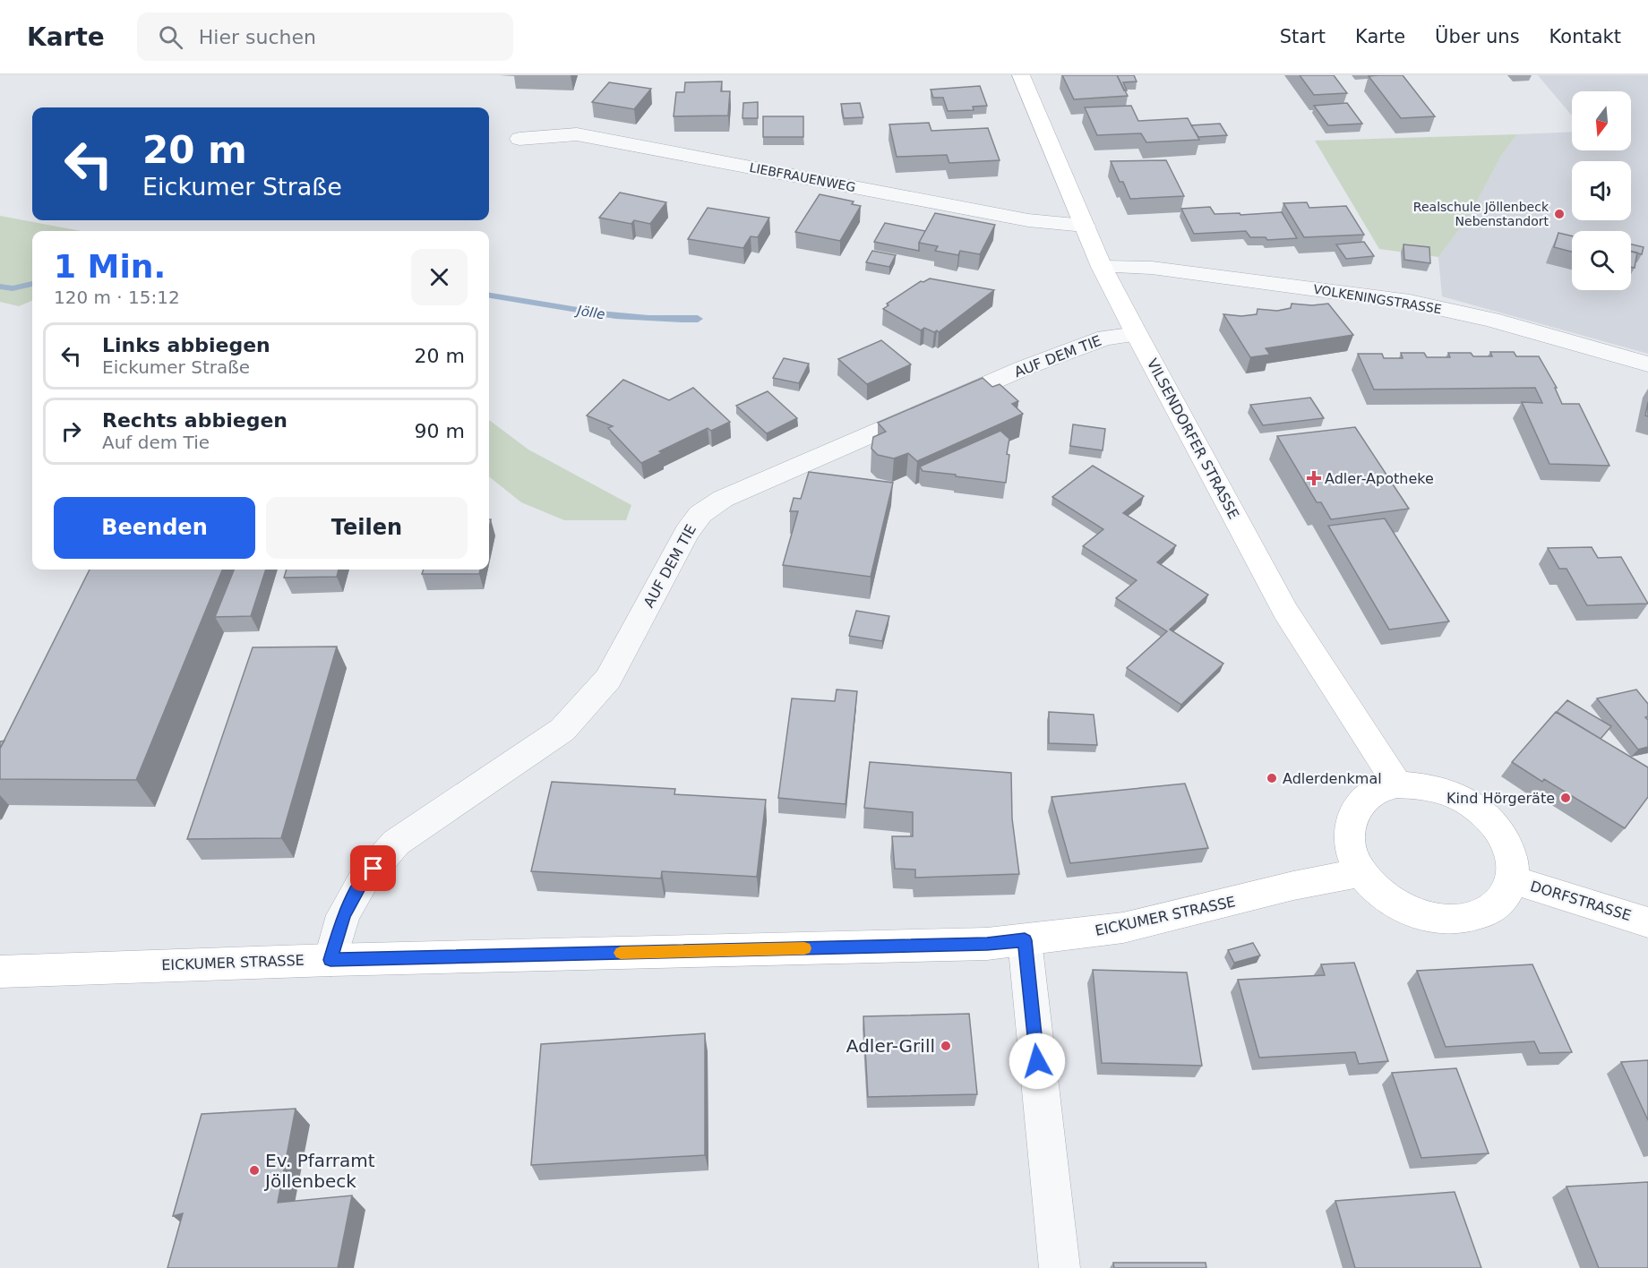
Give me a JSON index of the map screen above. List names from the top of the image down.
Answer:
{
  "streets": {
    "main road": ["VILSENDORFER STRASSE", "DORFSTRASSE", "EICKUMER STRASSE"],
    "street": ["LIEBFRAUENWEG", "VOLKENINGSTRASSE", "AUF DEM TIE"]
  },
  "crossings": [
    ["LIEBFRAUENWEG", "VILSENDORFER STRASSE"],
    ["VOLKENINGSTRASSE", "VILSENDORFER STRASSE"],
    ["AUF DEM TIE", "VILSENDORFER STRASSE"],
    ["AUF DEM TIE", "EICKUMER STRASSE"],
    ["VILSENDORFER STRASSE", "DORFSTRASSE"],
    ["VILSENDORFER STRASSE", "EICKUMER STRASSE"],
    ["DORFSTRASSE", "EICKUMER STRASSE"]
  ],
  "water": ["Jölle"],
  "places": {
    "other": [
      "Realschule Jöllenbeck Nebenstandort",
      "Adlerdenkmal",
      "Kind Hörgeräte",
      "Adler-Grill",
      "Ev. Pfarramt Jöllenbeck"
    ],
    "health": ["Adler-Apotheke"]
  },
  "north": "bottom",
  "page": {
    "header": "Karte",
    "search": "Hier suchen",
    "nav": [
      "Start",
      "Karte",
      "Über uns",
      "Kontakt"
    ],
    "turn": ["20 m", "Eickumer Straße"],
    "heading": ["1 Min.", "120 m · 15:12"],
    "list": [
      {
        "name": "Links abbiegen",
        "note": "Eickumer Straße",
        "value": "20 m"
      },
      {
        "name": "Rechts abbiegen",
        "note": "Auf dem Tie",
        "value": "90 m"
      }
    ],
    "buttons": ["Beenden", "Teilen"]
  }
}
